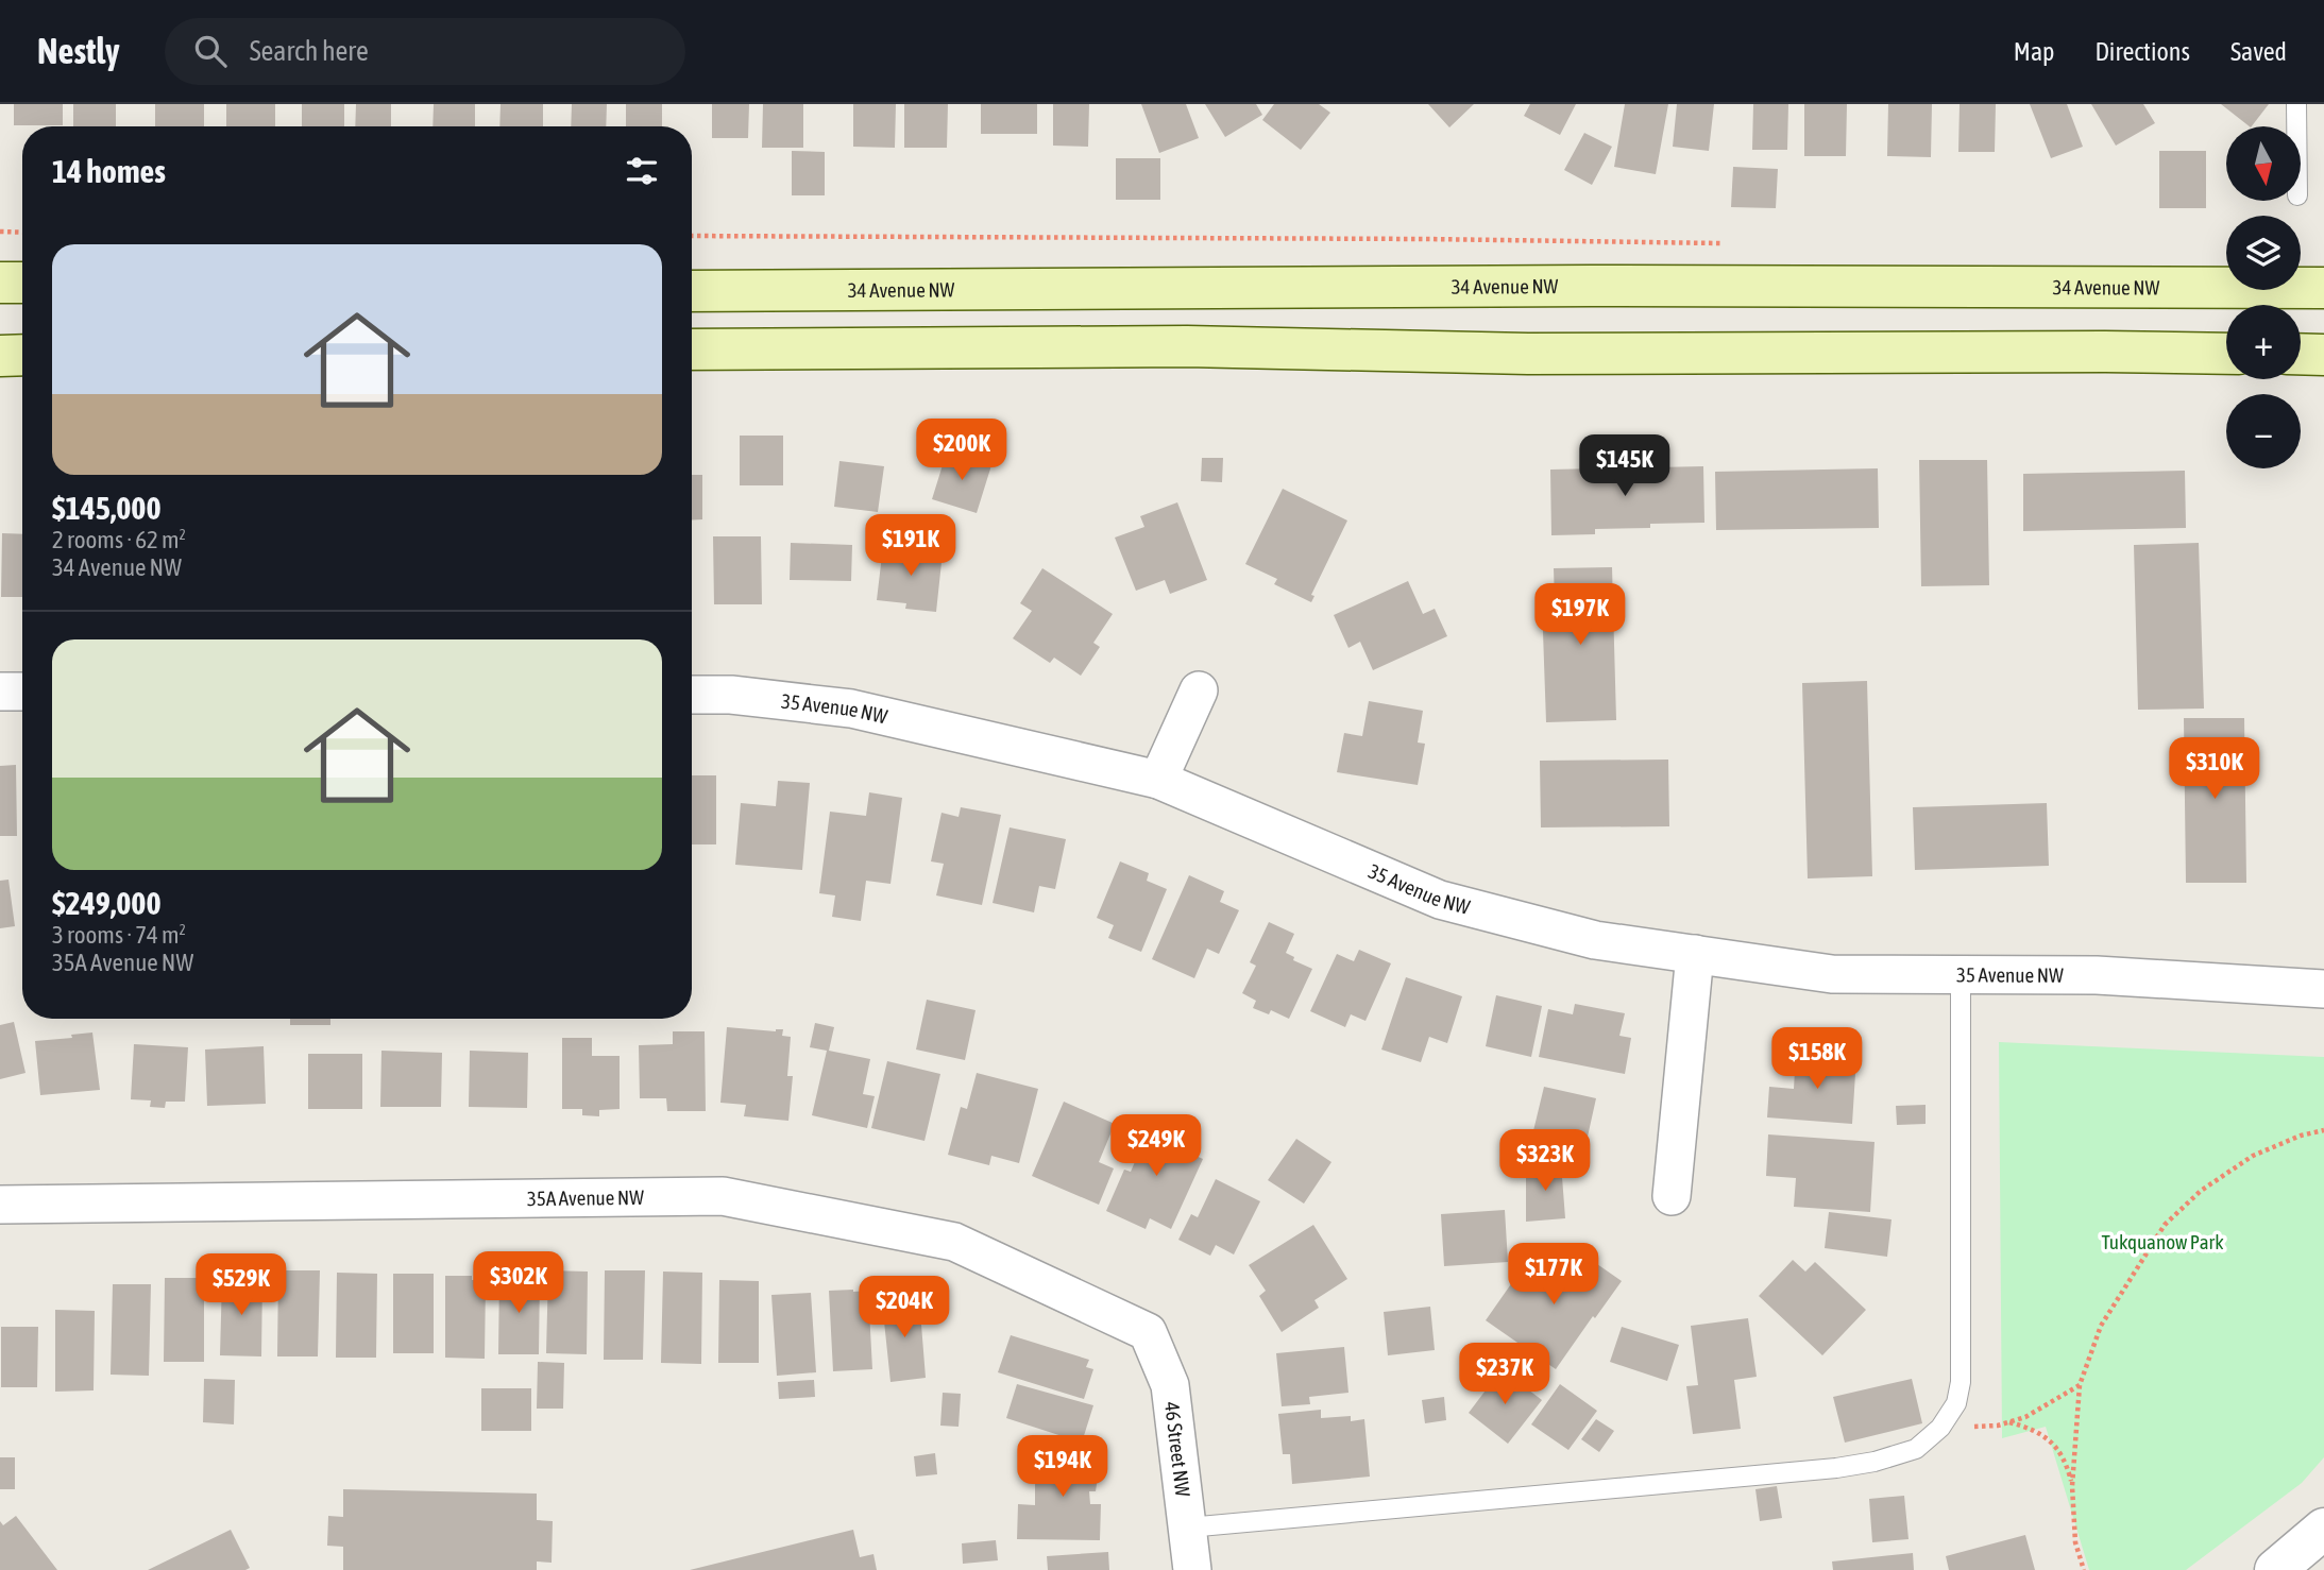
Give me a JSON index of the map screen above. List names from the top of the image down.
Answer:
{
  "streets": {
    "main road": ["34 Avenue NW"],
    "street": ["35 Avenue NW", "35A Avenue NW", "46 Street NW"]
  },
  "crossings": [
    ["35A Avenue NW", "46 Street NW"]
  ],
  "parks": ["Tukquanow Park"],
  "north": "bottom",
  "page": {
    "header": "Nestly",
    "search": "Search here",
    "nav": ["Map", "Directions", "Saved"],
    "map_buttons": ["+", "−"],
    "heading": "14 homes",
    "list": [
      {
        "name": "$145,000",
        "note": "2 rooms · 62 m² · 34 Avenue NW"
      },
      {
        "name": "$249,000",
        "note": "3 rooms · 74 m² · 35A Avenue NW"
      }
    ],
    "price": [
      "$200K",
      "$145K",
      "$191K",
      "$197K",
      "$310K",
      "$158K",
      "$249K",
      "$323K",
      "$177K",
      "$302K",
      "$529K",
      "$204K",
      "$237K",
      "$194K"
    ]
  }
}
